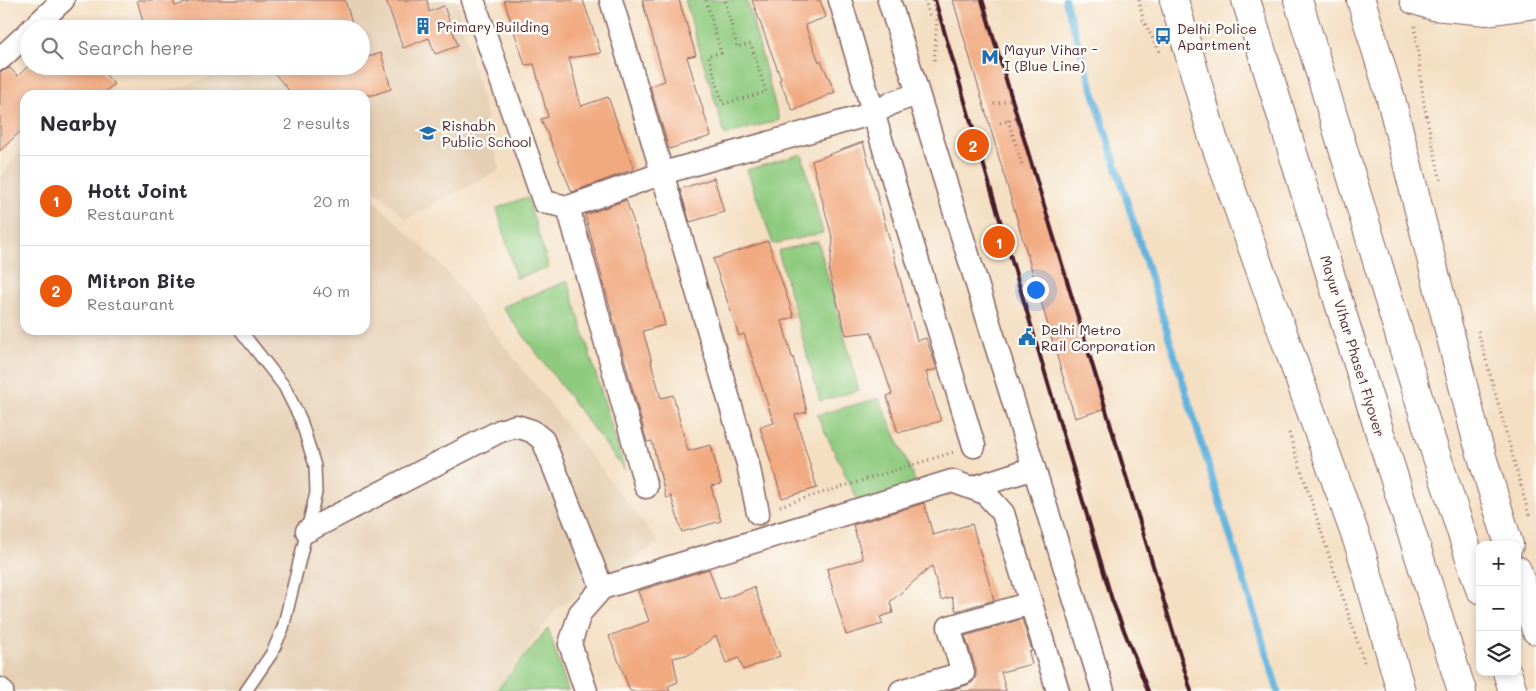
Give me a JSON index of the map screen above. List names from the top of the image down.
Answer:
{
  "streets": {
    "highway": ["Mayur Vihar Phase1 Flyover"]
  },
  "places": {
    "building": ["Primary Building"],
    "bus stop": ["Delhi Police Apartment"],
    "metro station": ["Mayur Vihar - I (Blue Line)"],
    "school or university": ["Rishabh Public School"],
    "public building": ["Delhi Metro Rail Corporation"]
  },
  "page": {
    "search": "Search here",
    "heading": ["Nearby", "2 results"],
    "pins": ["2", "1"],
    "list": [
      {
        "mark": "1",
        "name": "Hott Joint",
        "note": "Restaurant",
        "value": "20 m"
      },
      {
        "mark": "2",
        "name": "Mitron Bite",
        "note": "Restaurant",
        "value": "40 m"
      }
    ],
    "map_buttons": ["+", "−"]
  }
}
